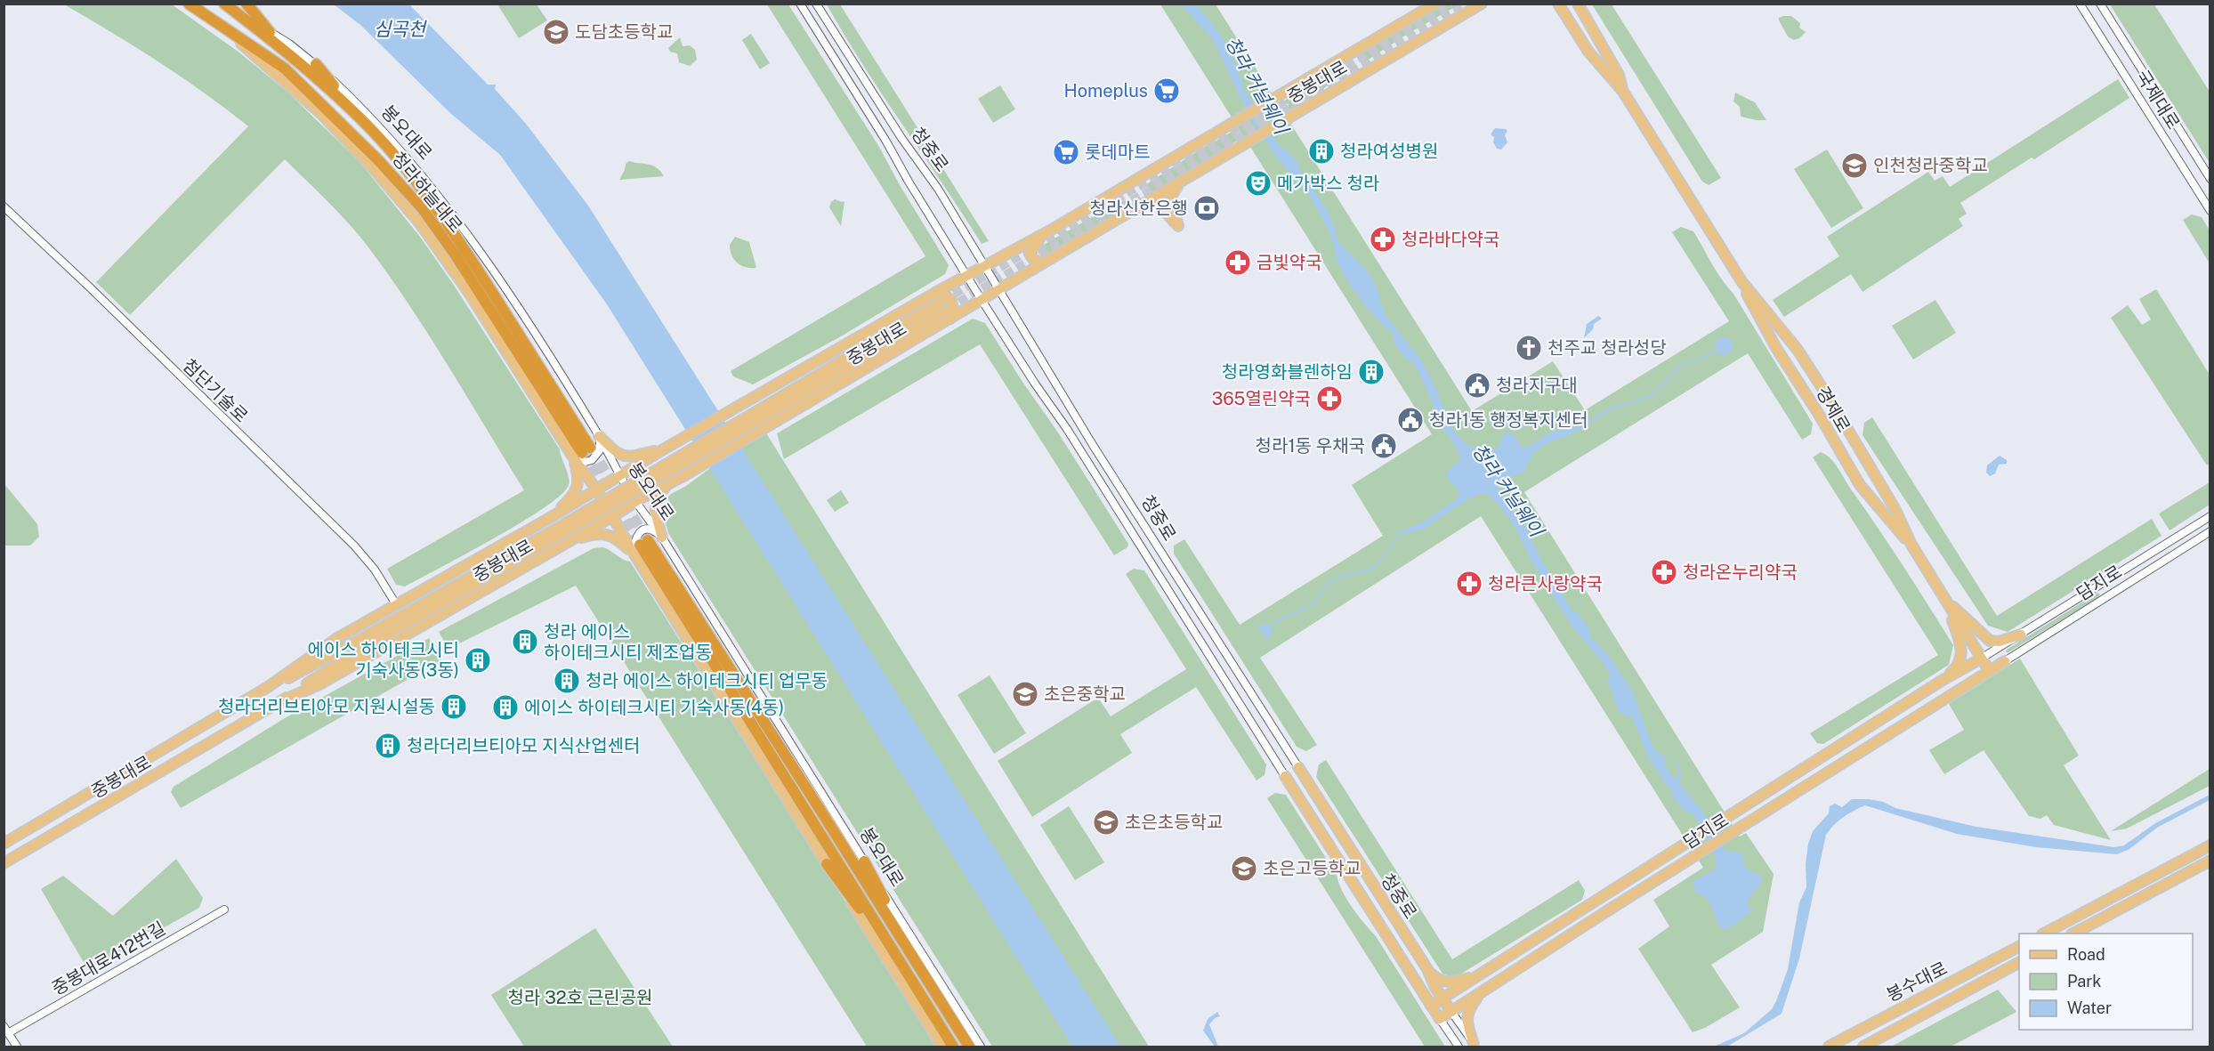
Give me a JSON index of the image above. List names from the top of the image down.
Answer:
{
  "streets": {
    "highway": ["봉오대로", "청라하늘대로"],
    "main road": [
      "중봉대로",
      "청중로",
      "경제로",
      "담지로",
      "봉수대로"
    ],
    "street": ["국제대로", "첨단기술로", "중봉대로412번길"]
  },
  "crossings": [
    ["중봉대로", "봉오대로"],
    ["중봉대로", "청중로"],
    ["중봉대로", "첨단기술로"],
    ["봉오대로", "청라하늘대로"],
    ["청중로", "담지로"],
    ["경제로", "담지로"]
  ],
  "water": ["심곡천", "청라 커널웨이"],
  "parks": ["청라 32호 근린공원"],
  "places": {
    "school or university": [
      "도담초등학교",
      "인천청라중학교",
      "초은중학교",
      "초은초등학교",
      "초은고등학교"
    ],
    "supermarket": ["Homeplus", "롯데마트"],
    "building": [
      "청라여성병원",
      "청라영화블렌하임",
      "청라 에이스 하이테크시티 제조업동",
      "에이스 하이테크시티 기숙사동(3동)",
      "청라 에이스 하이테크시티 업무동",
      "청라더리브티아모 지원시설동",
      "에이스 하이테크시티 기숙사동(4동)",
      "청라더리브티아모 지식산업센터"
    ],
    "theatre": ["메가박스 청라"],
    "bank": ["청라신한은행"],
    "pharmacy": [
      "청라바다약국",
      "금빛약국",
      "365열린약국",
      "청라온누리약국",
      "청라큰사랑약국"
    ],
    "church": ["천주교 청라성당"],
    "public building": ["청라지구대", "청라1동 행정복지센터", "청라1동 우채국"]
  },
  "legend": ["Road", "Park", "Water"]
}
